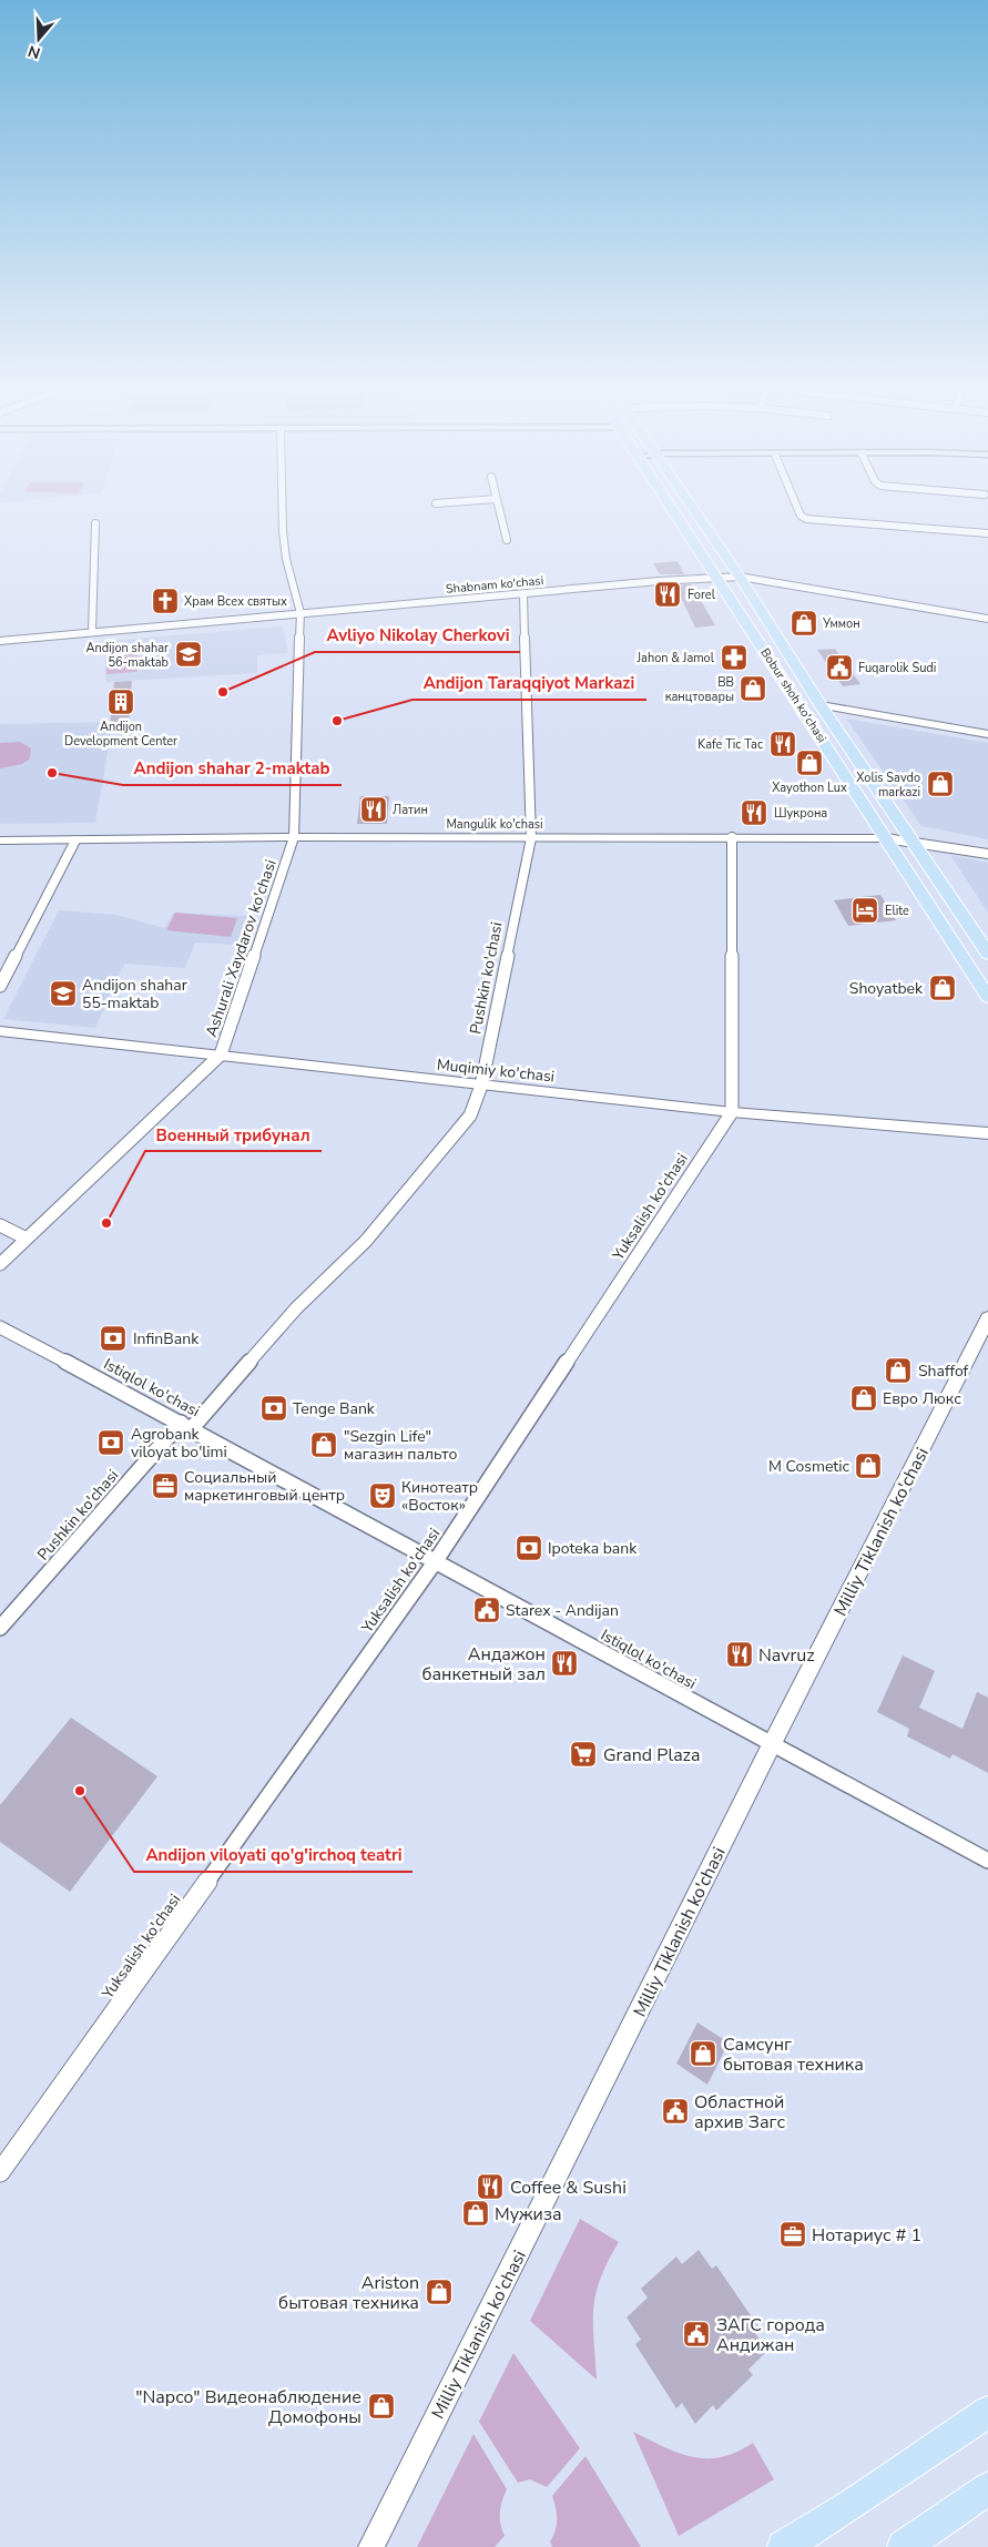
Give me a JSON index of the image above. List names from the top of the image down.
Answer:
{
  "streets": {
    "main road": ["Bobur shoh ko'chasi"],
    "street": [
      "Shabnam ko'chasi",
      "Mangulik ko'chasi",
      "Ashurali Xaydarov ko'chasi",
      "Pushkin ko'chasi",
      "Muqimiy ko'chasi",
      "Yuksalish ko'chasi",
      "Istiqlol ko'chasi",
      "Milliy Tiklanish ko'chasi"
    ]
  },
  "crossings": [
    ["Shabnam ko'chasi", "Bobur shoh ko'chasi"],
    ["Shabnam ko'chasi", "Ashurali Xaydarov ko'chasi"],
    ["Shabnam ko'chasi", "Pushkin ko'chasi"],
    ["Bobur shoh ko'chasi", "Mangulik ko'chasi"],
    ["Mangulik ko'chasi", "Ashurali Xaydarov ko'chasi"],
    ["Mangulik ko'chasi", "Pushkin ko'chasi"],
    ["Ashurali Xaydarov ko'chasi", "Muqimiy ko'chasi"],
    ["Pushkin ko'chasi", "Muqimiy ko'chasi"],
    ["Pushkin ko'chasi", "Istiqlol ko'chasi"],
    ["Muqimiy ko'chasi", "Yuksalish ko'chasi"],
    ["Yuksalish ko'chasi", "Istiqlol ko'chasi"],
    ["Istiqlol ko'chasi", "Milliy Tiklanish ko'chasi"]
  ],
  "places": {
    "restaurant": [
      "Forel",
      "Kafe Tic Tac",
      "Латин",
      "Шукрона",
      "Navruz",
      "Андажон банкетный зал",
      "Coffee & Sushi"
    ],
    "church": ["Храм Всех святых"],
    "shop": [
      "Уммон",
      "BB канцтовары",
      "Xayothon Lux",
      "Xolis Savdo markazi",
      "Shoyatbek",
      "Shaffof",
      "Евро Люкс",
      "\"Sezgin Life\" магазин пальто",
      "M Cosmetic",
      "Самсунг бытовая техника",
      "Мужиза",
      "Ariston бытовая техника",
      "\"Napco\" Видеонаблюдение Домофоны"
    ],
    "school or university": ["Andijon shahar 56-maktab", "Andijon shahar 55-maktab"],
    "pharmacy": ["Jahon & Jamol"],
    "public building": [
      "Fuqarolik Sudi",
      "Starex - Andijan",
      "Областной архив Загс",
      "ЗАГС города Андижан"
    ],
    "other": [
      "Avliyo Nikolay Cherkovi",
      "Andijon Taraqqiyot Markazi",
      "Andijon shahar 2-maktab",
      "Военный трибунал",
      "Andijon viloyati qo'g'irchoq teatri"
    ],
    "building": ["Andijon Development Center"],
    "hotel": ["Elite"],
    "bank": [
      "InfinBank",
      "Tenge Bank",
      "Agrobank viloyat bo'limi",
      "Ipoteka bank"
    ],
    "office": ["Социальный маркетинговый центр", "Нотариус # 1"],
    "theatre": ["Кинотеатр «Восток»"],
    "supermarket": ["Grand Plaza"]
  },
  "north": "bottom"
}
